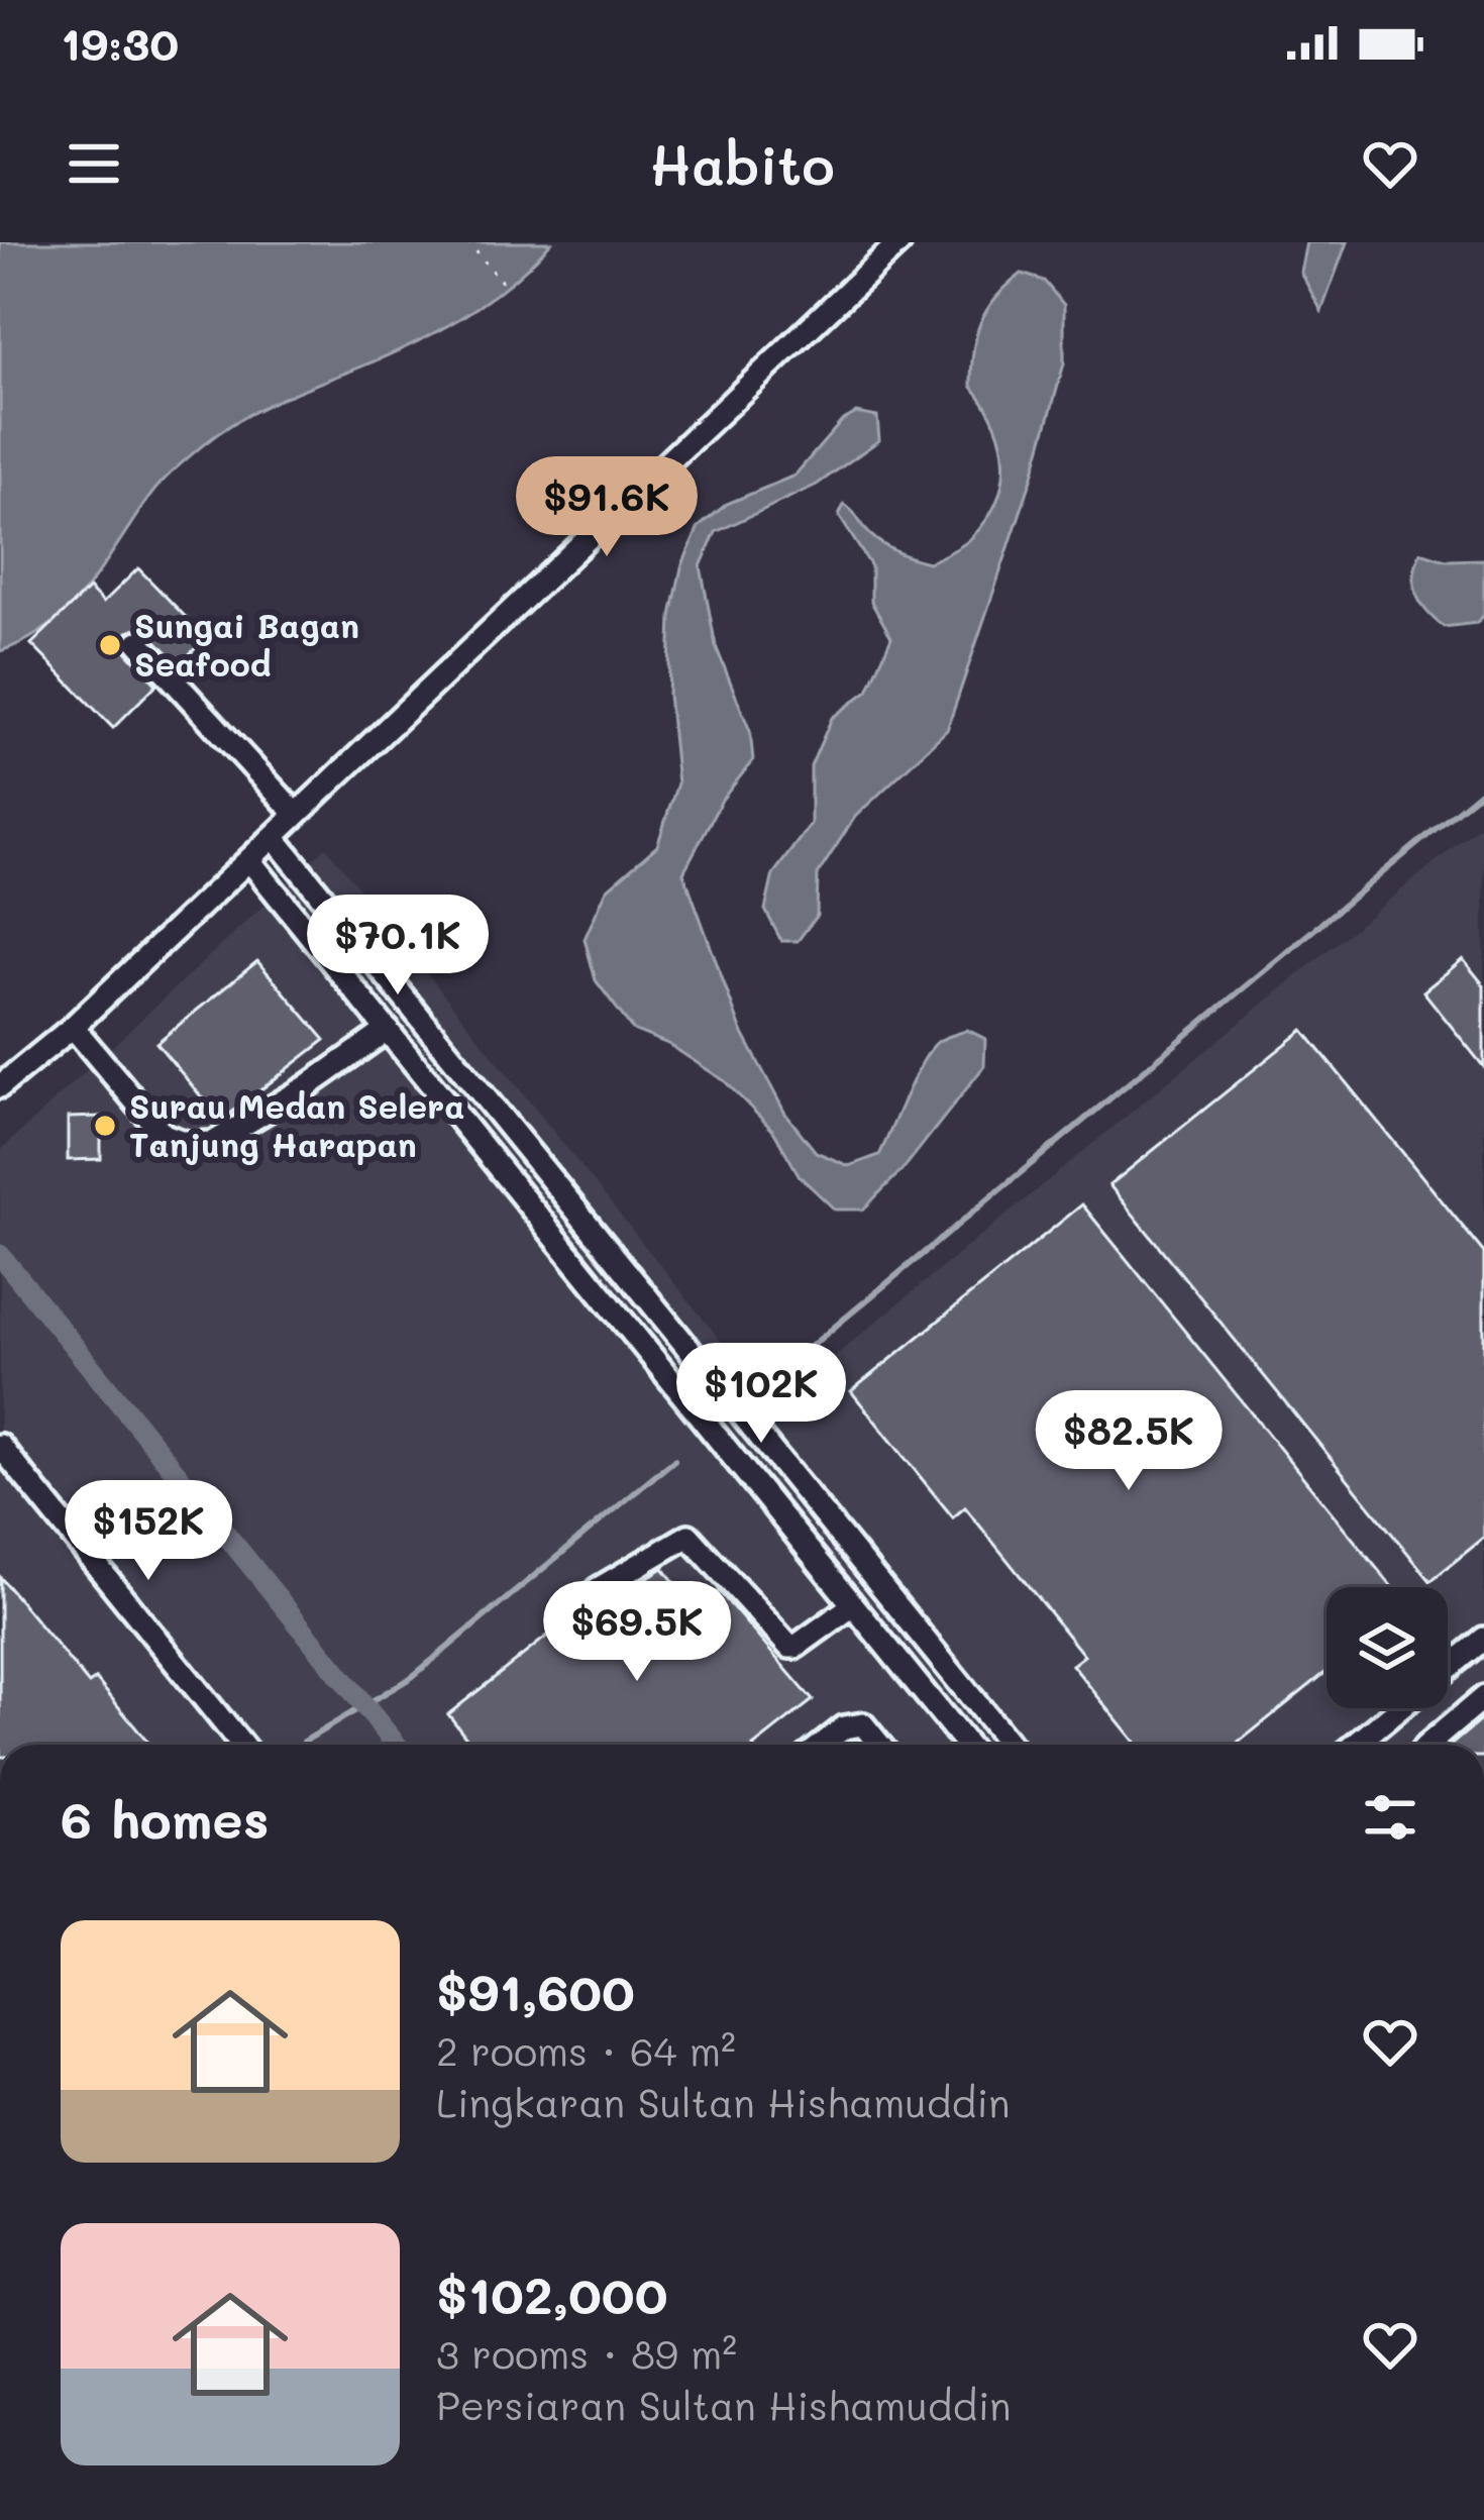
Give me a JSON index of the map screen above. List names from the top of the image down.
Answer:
{
  "places": ["Sungai Bagan Seafood", "Surau Medan Selera Tanjung Harapan"],
  "page": {
    "status": "19:30",
    "header": "Habito",
    "price": [
      "$91.6K",
      "$70.1K",
      "$102K",
      "$82.5K",
      "$152K",
      "$69.5K"
    ],
    "heading": "6 homes",
    "list": [
      {
        "name": "$91,600",
        "note": "2 rooms · 64 m² · Lingkaran Sultan Hishamuddin"
      },
      {
        "name": "$102,000",
        "note": "3 rooms · 89 m² · Persiaran Sultan Hishamuddin"
      }
    ]
  }
}
